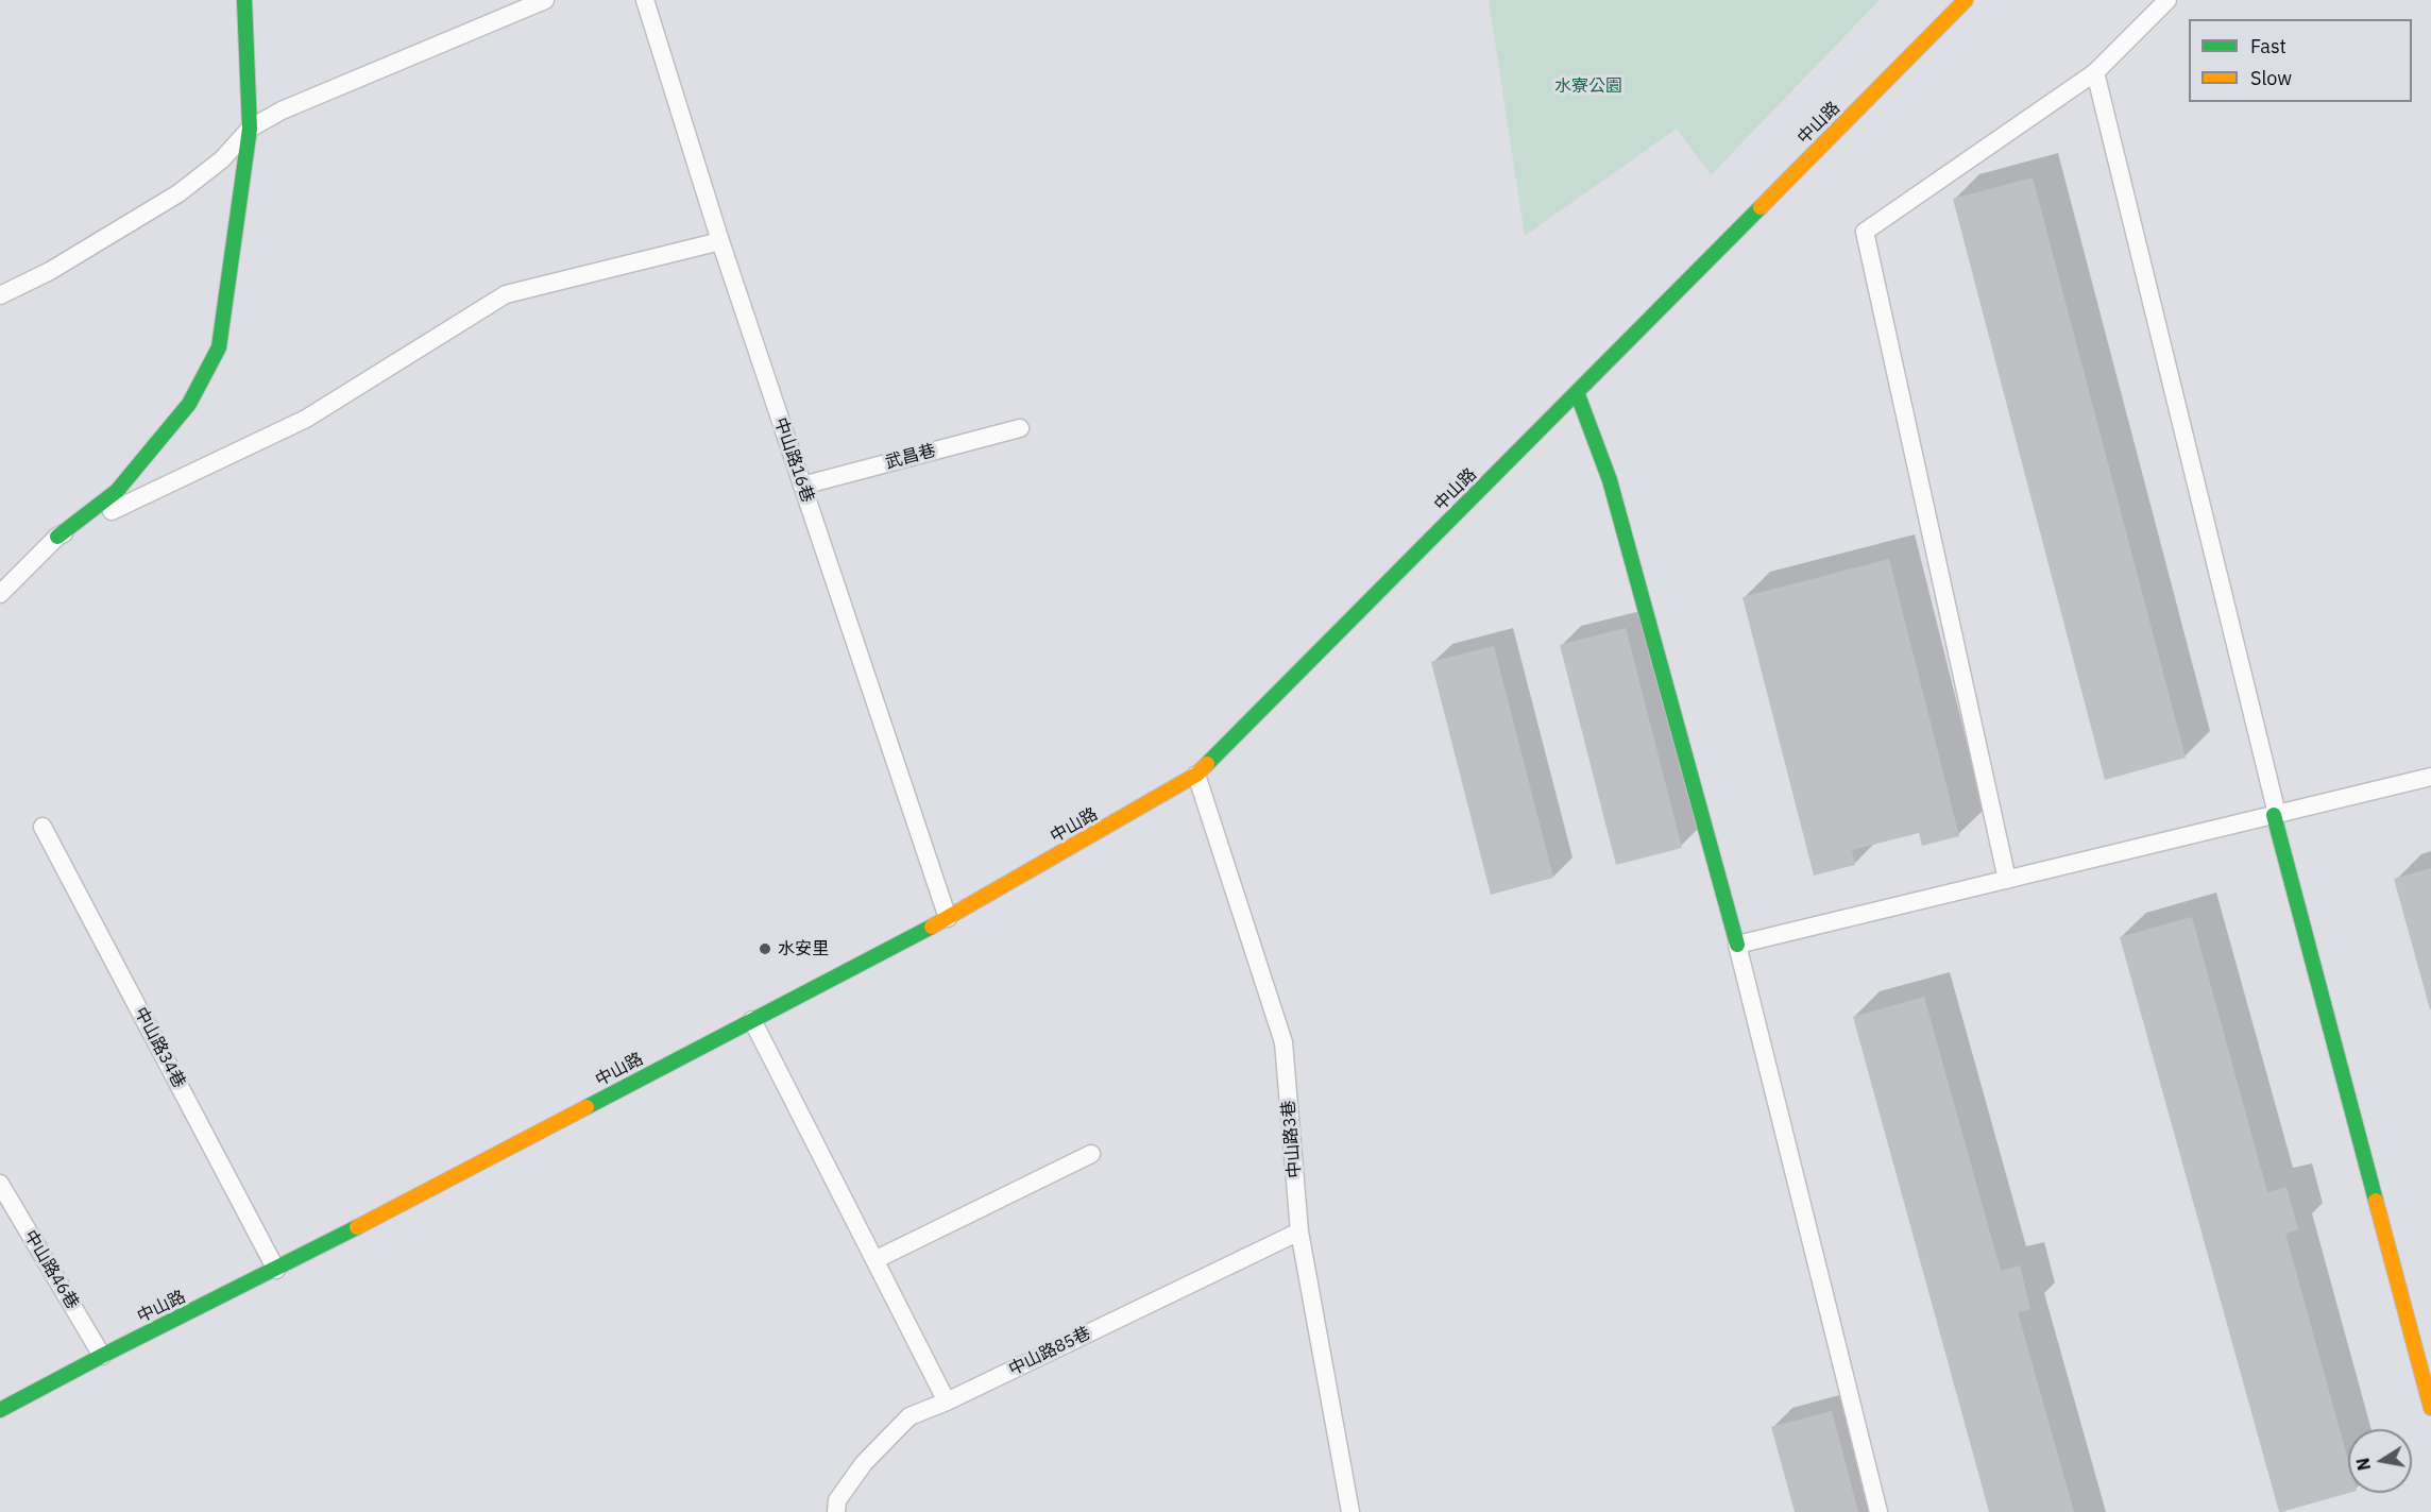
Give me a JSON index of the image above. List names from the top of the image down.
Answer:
{
  "streets": {
    "street": ["中山路"],
    "lane": [
      "武昌巷",
      "中山路16巷",
      "中山路34巷",
      "中山路3巷",
      "中山路46巷",
      "中山路85巷"
    ]
  },
  "crossings": [
    ["中山路", "中山路16巷"],
    ["中山路", "中山路34巷"],
    ["中山路", "中山路3巷"],
    ["中山路", "中山路46巷"],
    ["武昌巷", "中山路16巷"],
    ["中山路3巷", "中山路85巷"]
  ],
  "parks": ["水寮公園"],
  "places": ["水安里"],
  "legend": ["Fast", "Slow"],
  "north": "left"
}
